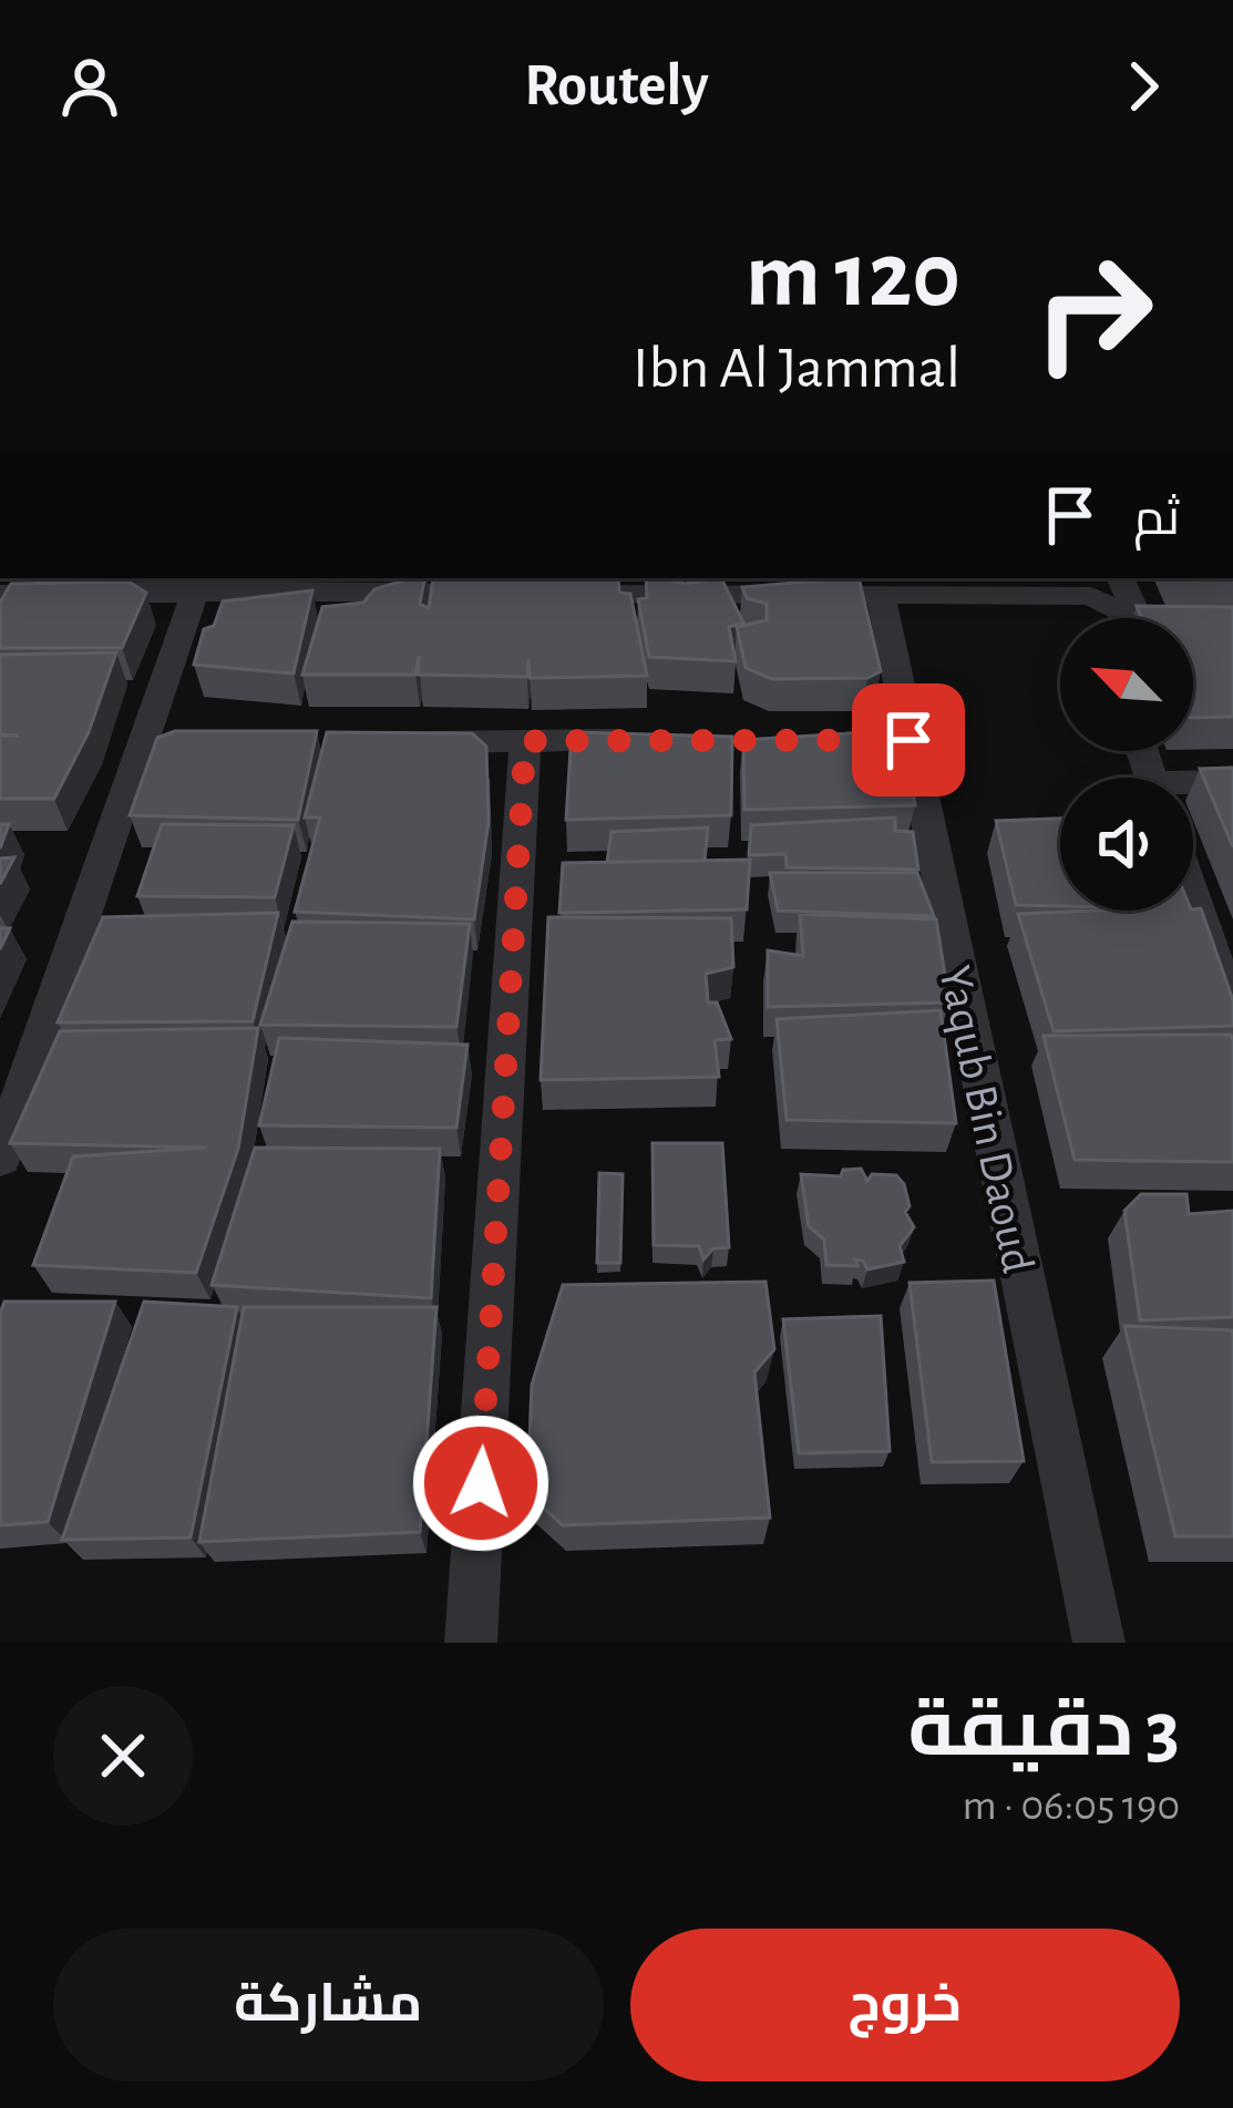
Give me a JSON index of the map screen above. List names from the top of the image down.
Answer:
{
  "streets": {
    "street": ["Yaqub Bin Daoud"]
  },
  "north": "top left",
  "page": {
    "header": "Routely",
    "turn": ["120 m", "Ibn Al Jammal"],
    "then": "ثم",
    "heading": ["3 دقيقة", "190 m · 06:05"],
    "buttons": ["خروج", "مشاركة"]
  }
}
